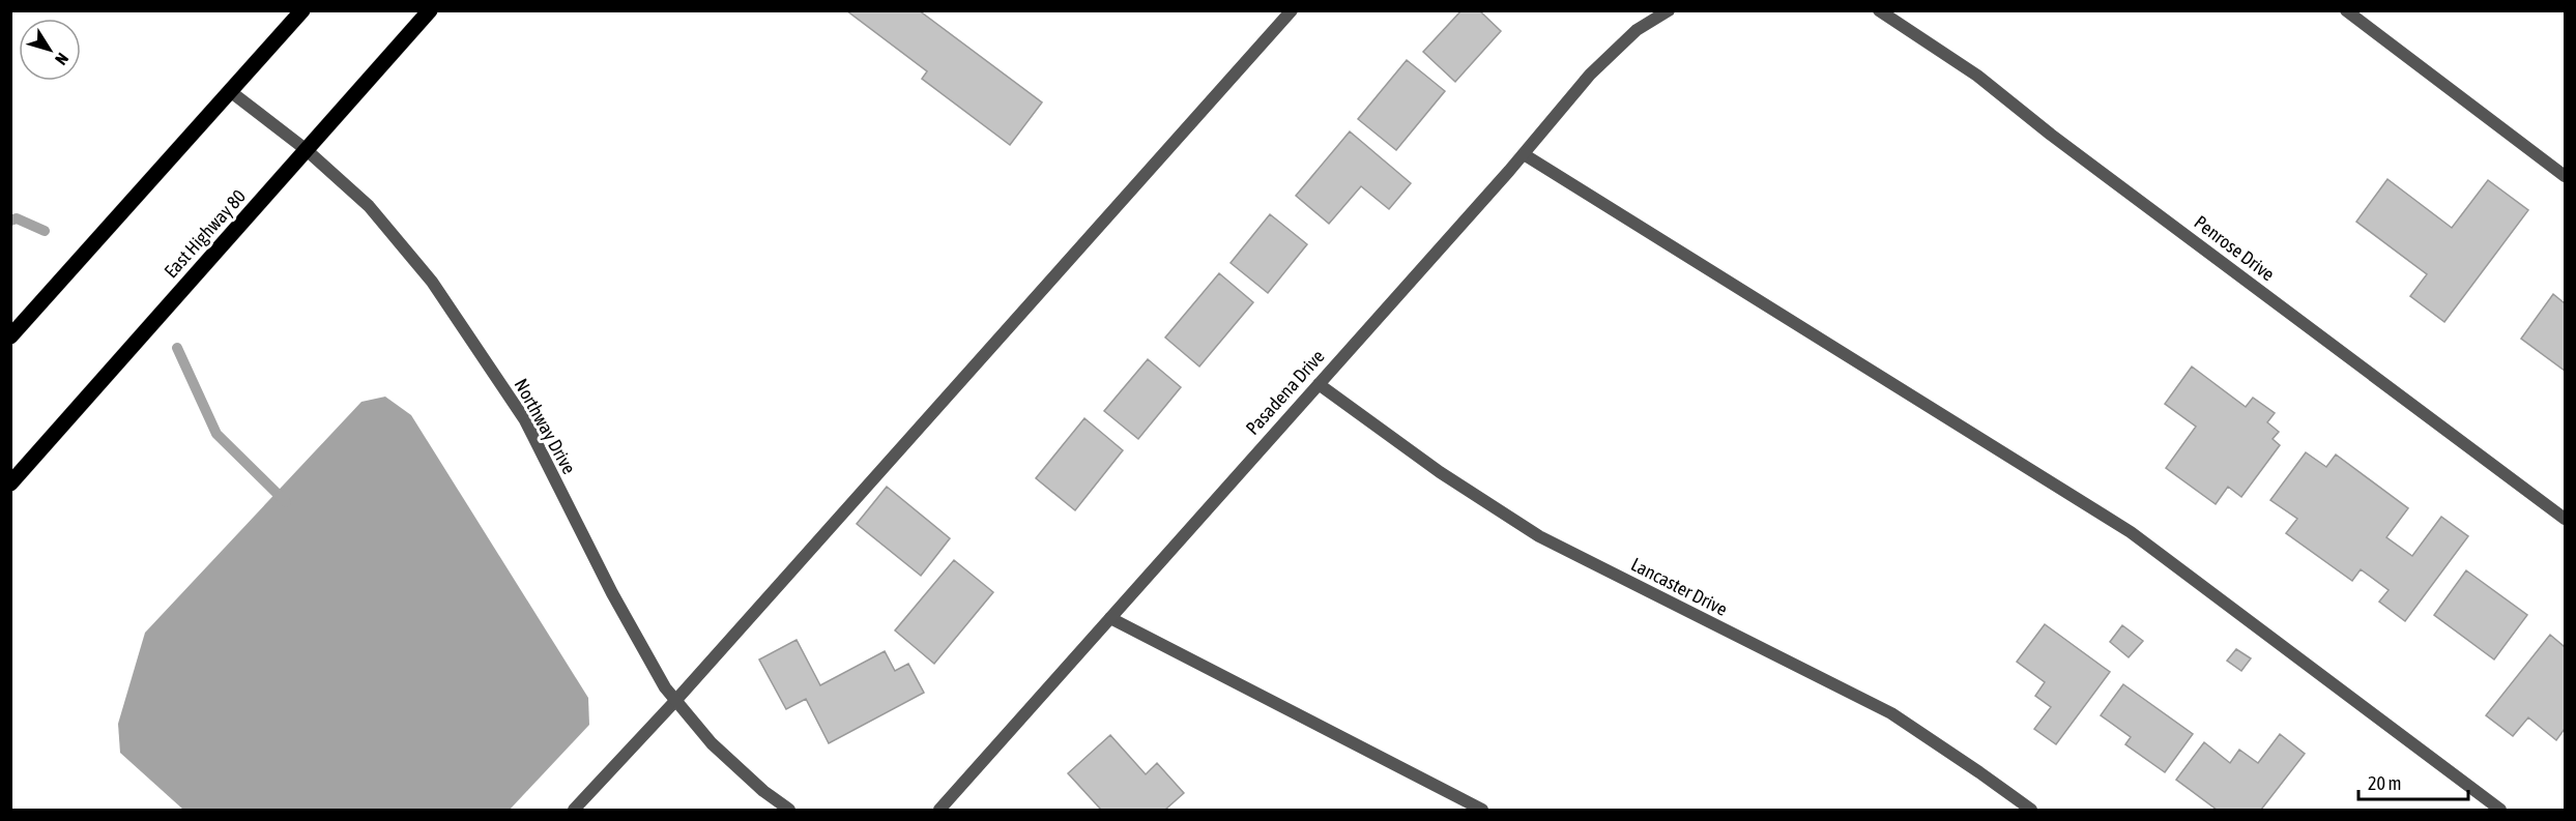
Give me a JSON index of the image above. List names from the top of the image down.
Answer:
{
  "streets": {
    "main road": ["East Highway 80"],
    "street": [
      "Penrose Drive",
      "Pasadena Drive",
      "Northway Drive",
      "Lancaster Drive"
    ]
  },
  "crossings": [
    ["East Highway 80", "Northway Drive"],
    ["Pasadena Drive", "Lancaster Drive"]
  ],
  "scale_bar": "20 m",
  "north": "bottom right"
}
